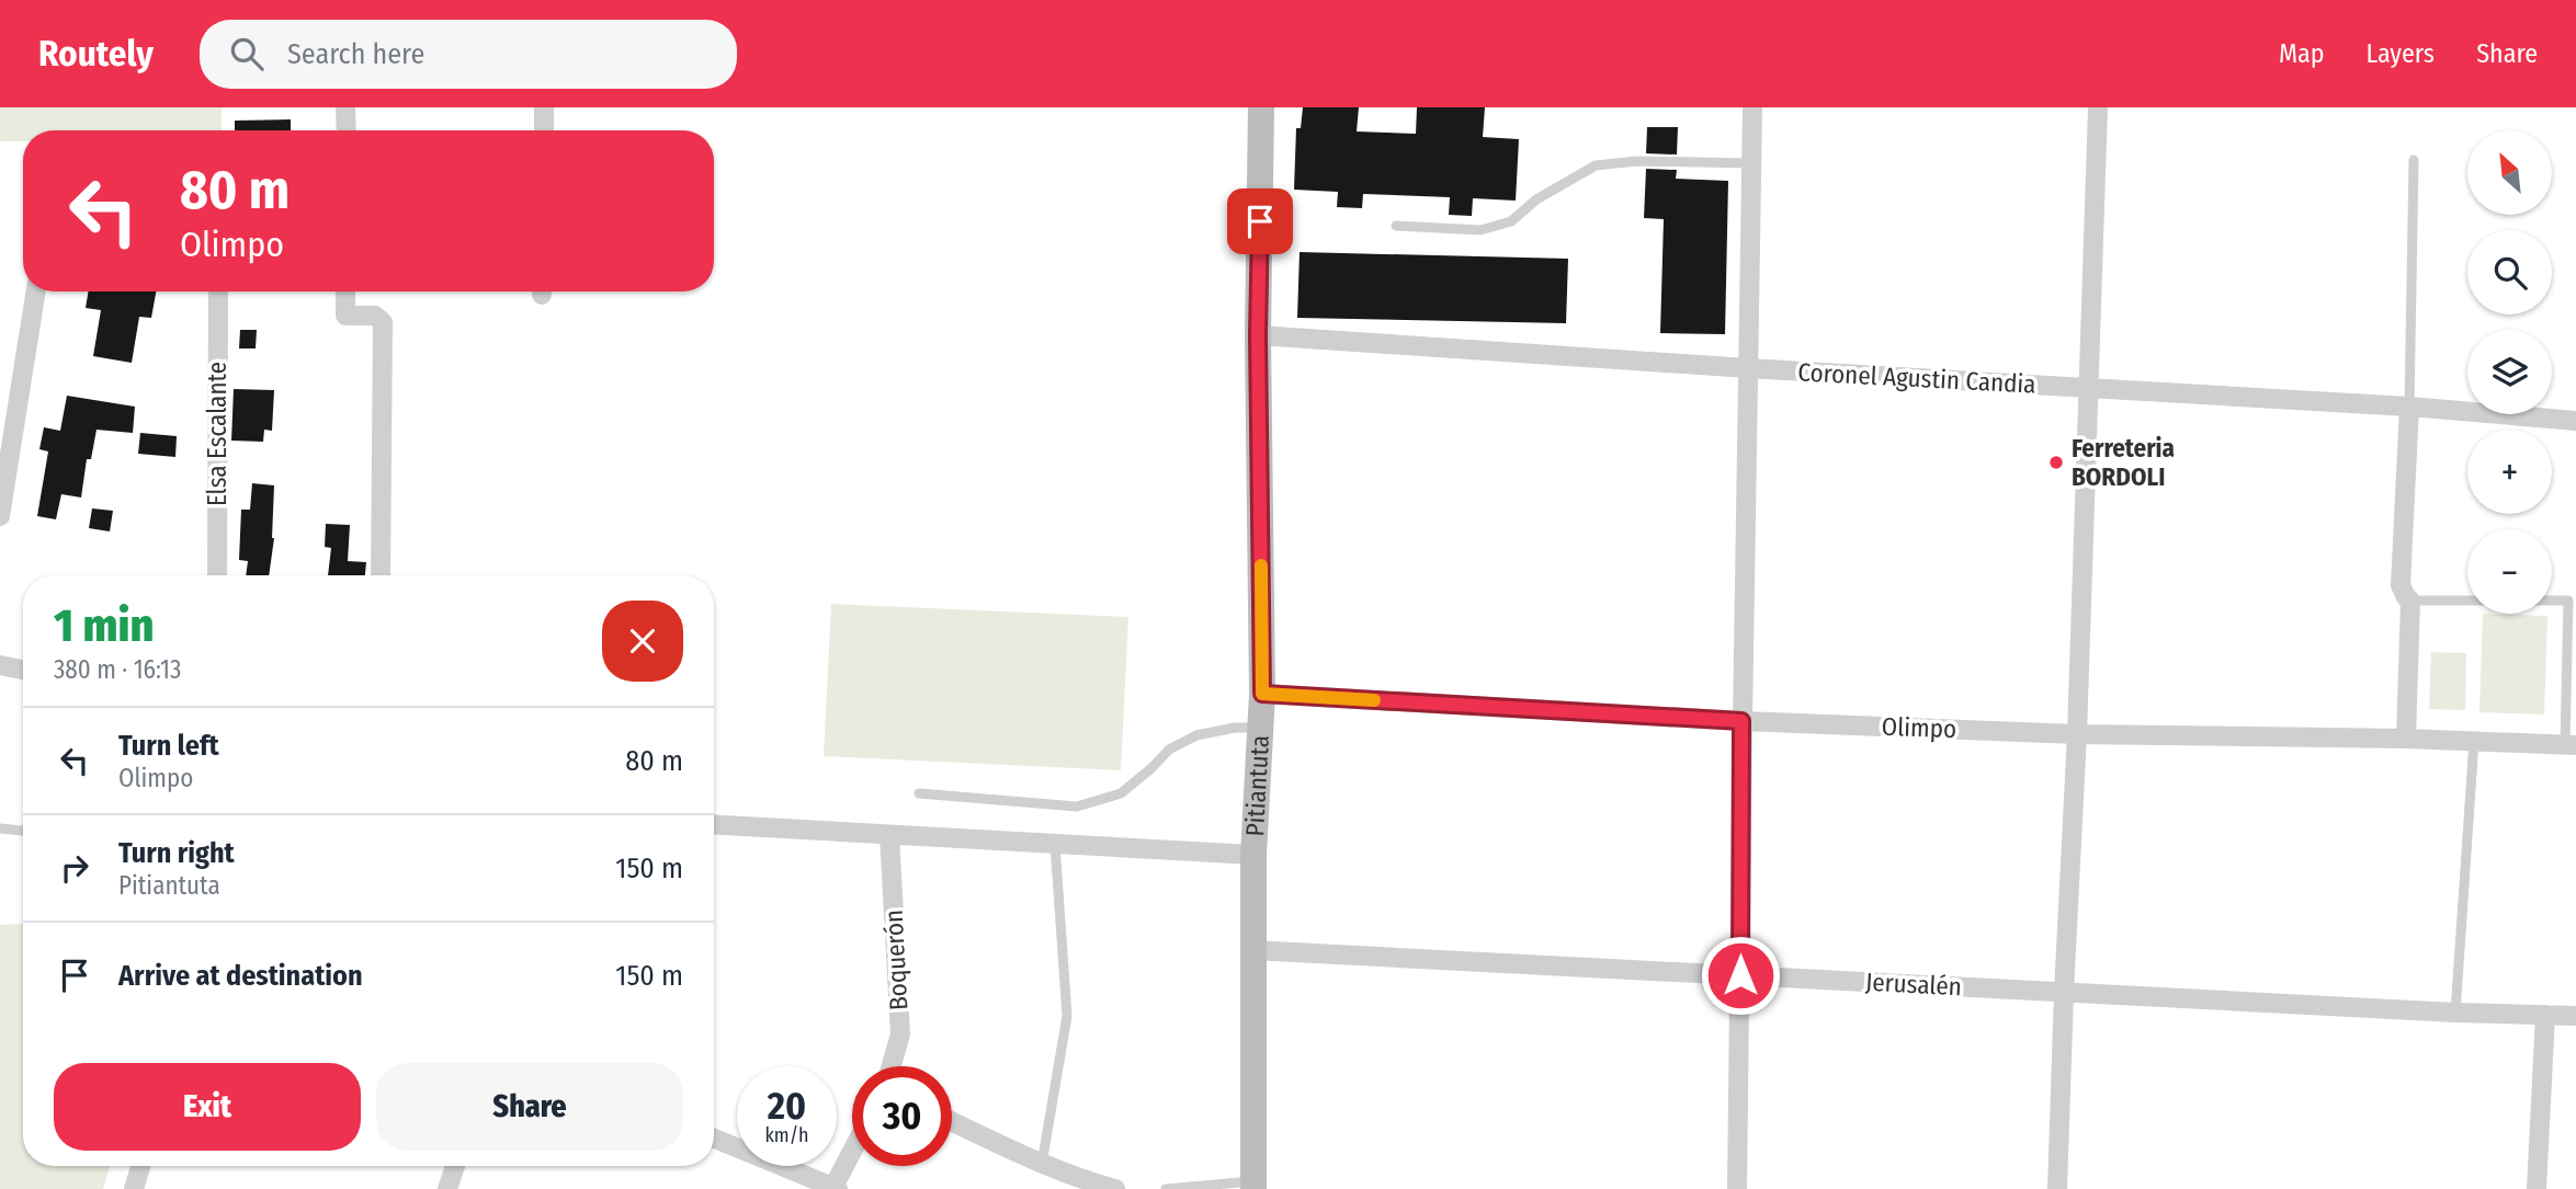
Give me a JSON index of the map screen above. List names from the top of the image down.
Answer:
{
  "streets": {
    "street": [
      "Coronel Agustin Candia",
      "Elsa Escalante",
      "Olimpo",
      "Pitiantuta",
      "Boquerón",
      "Jerusalén"
    ]
  },
  "crossings": [
    ["Coronel Agustin Candia", "Pitiantuta"],
    ["Olimpo", "Pitiantuta"],
    ["Pitiantuta", "Jerusalén"]
  ],
  "places": ["Ferreteria BORDOLI"],
  "north": "top left",
  "page": {
    "header": "Routely",
    "search": "Search here",
    "nav": ["Map", "Layers", "Share"],
    "map_buttons": ["+", "−"],
    "turn": ["80 m", "Olimpo"],
    "heading": ["1 min", "380 m · 16:13"],
    "list": [
      {
        "name": "Turn left",
        "note": "Olimpo",
        "value": "80 m"
      },
      {
        "name": "Turn right",
        "note": "Pitiantuta",
        "value": "150 m"
      },
      {
        "name": "Arrive at destination",
        "value": "150 m"
      }
    ],
    "buttons": ["Exit", "Share"],
    "speed": "20 km/h",
    "limit": "30"
  }
}
